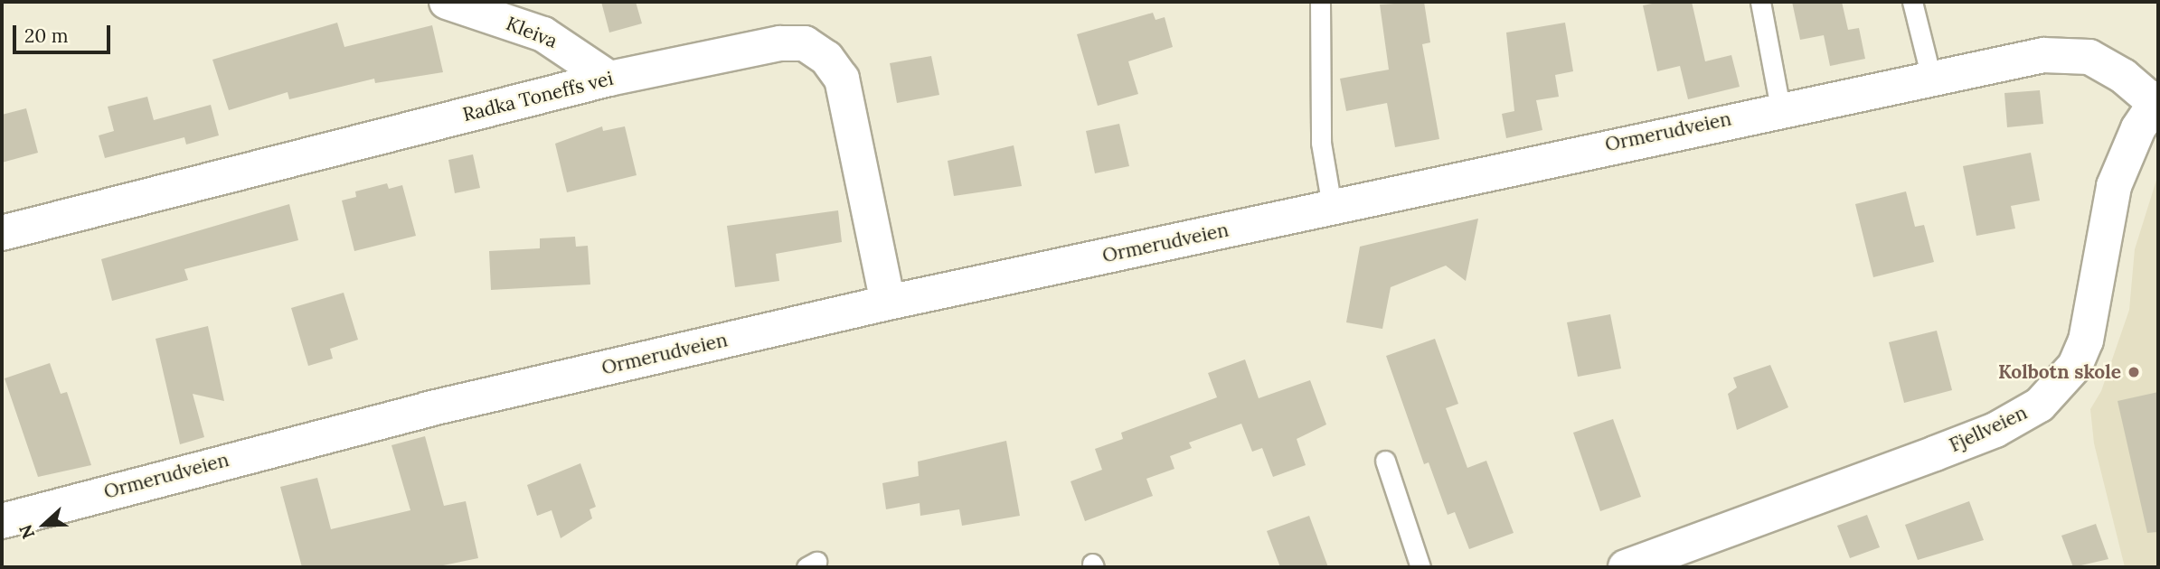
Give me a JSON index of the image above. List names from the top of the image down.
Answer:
{
  "streets": {
    "street": [
      "Kleiva",
      "Radka Toneffs vei",
      "Ormerudveien",
      "Fjellveien"
    ]
  },
  "crossings": [
    ["Kleiva", "Radka Toneffs vei"],
    ["Radka Toneffs vei", "Ormerudveien"],
    ["Ormerudveien", "Fjellveien"]
  ],
  "places": ["Kolbotn skole"],
  "scale_bar": "20 m",
  "north": "left"
}
